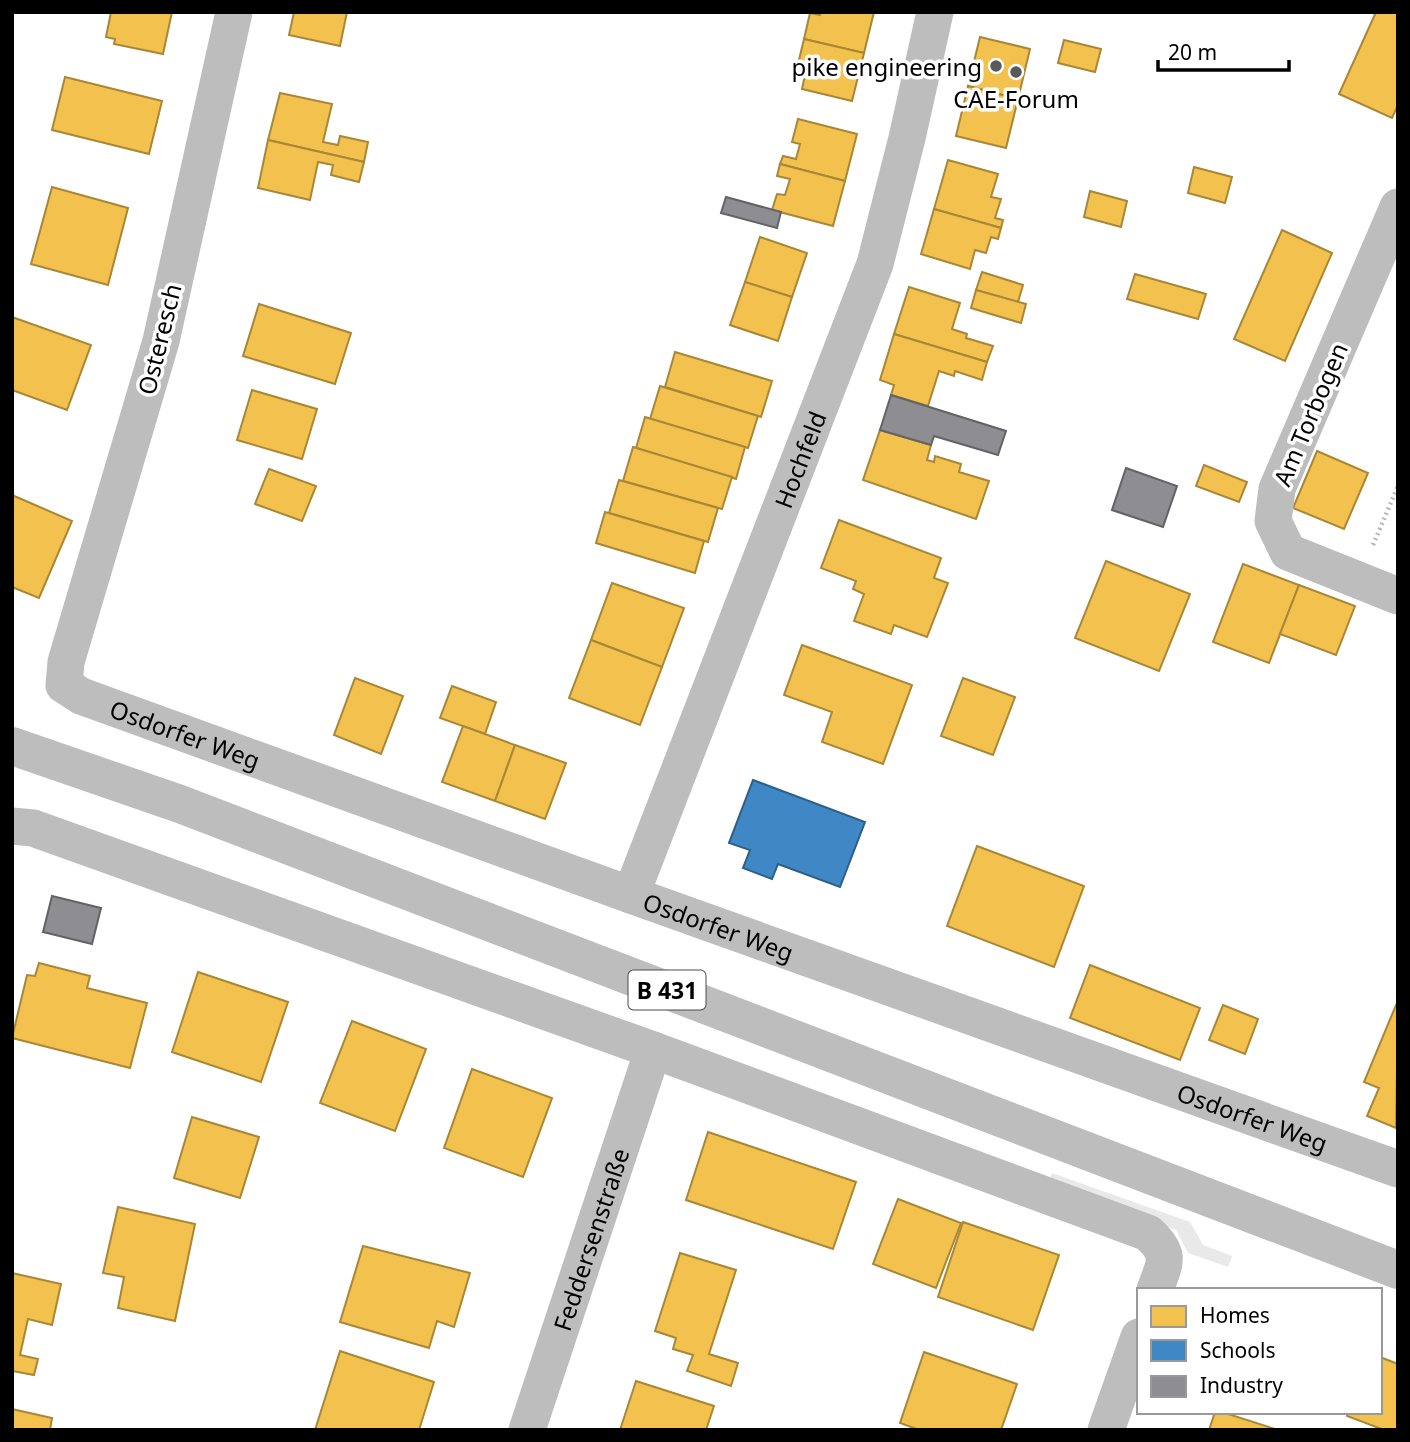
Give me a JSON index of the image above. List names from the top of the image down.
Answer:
{
  "streets": {
    "main road": ["B 431"],
    "street": [
      "Osteresch",
      "Am Torbogen",
      "Hochfeld",
      "Osdorfer Weg",
      "Feddersenstraße"
    ]
  },
  "crossings": [
    ["Osteresch", "Osdorfer Weg"],
    ["Hochfeld", "Osdorfer Weg"]
  ],
  "places": ["pike engineering", "CAE-Forum"],
  "legend": ["Homes", "Schools", "Industry"],
  "scale_bar": "20 m"
}
